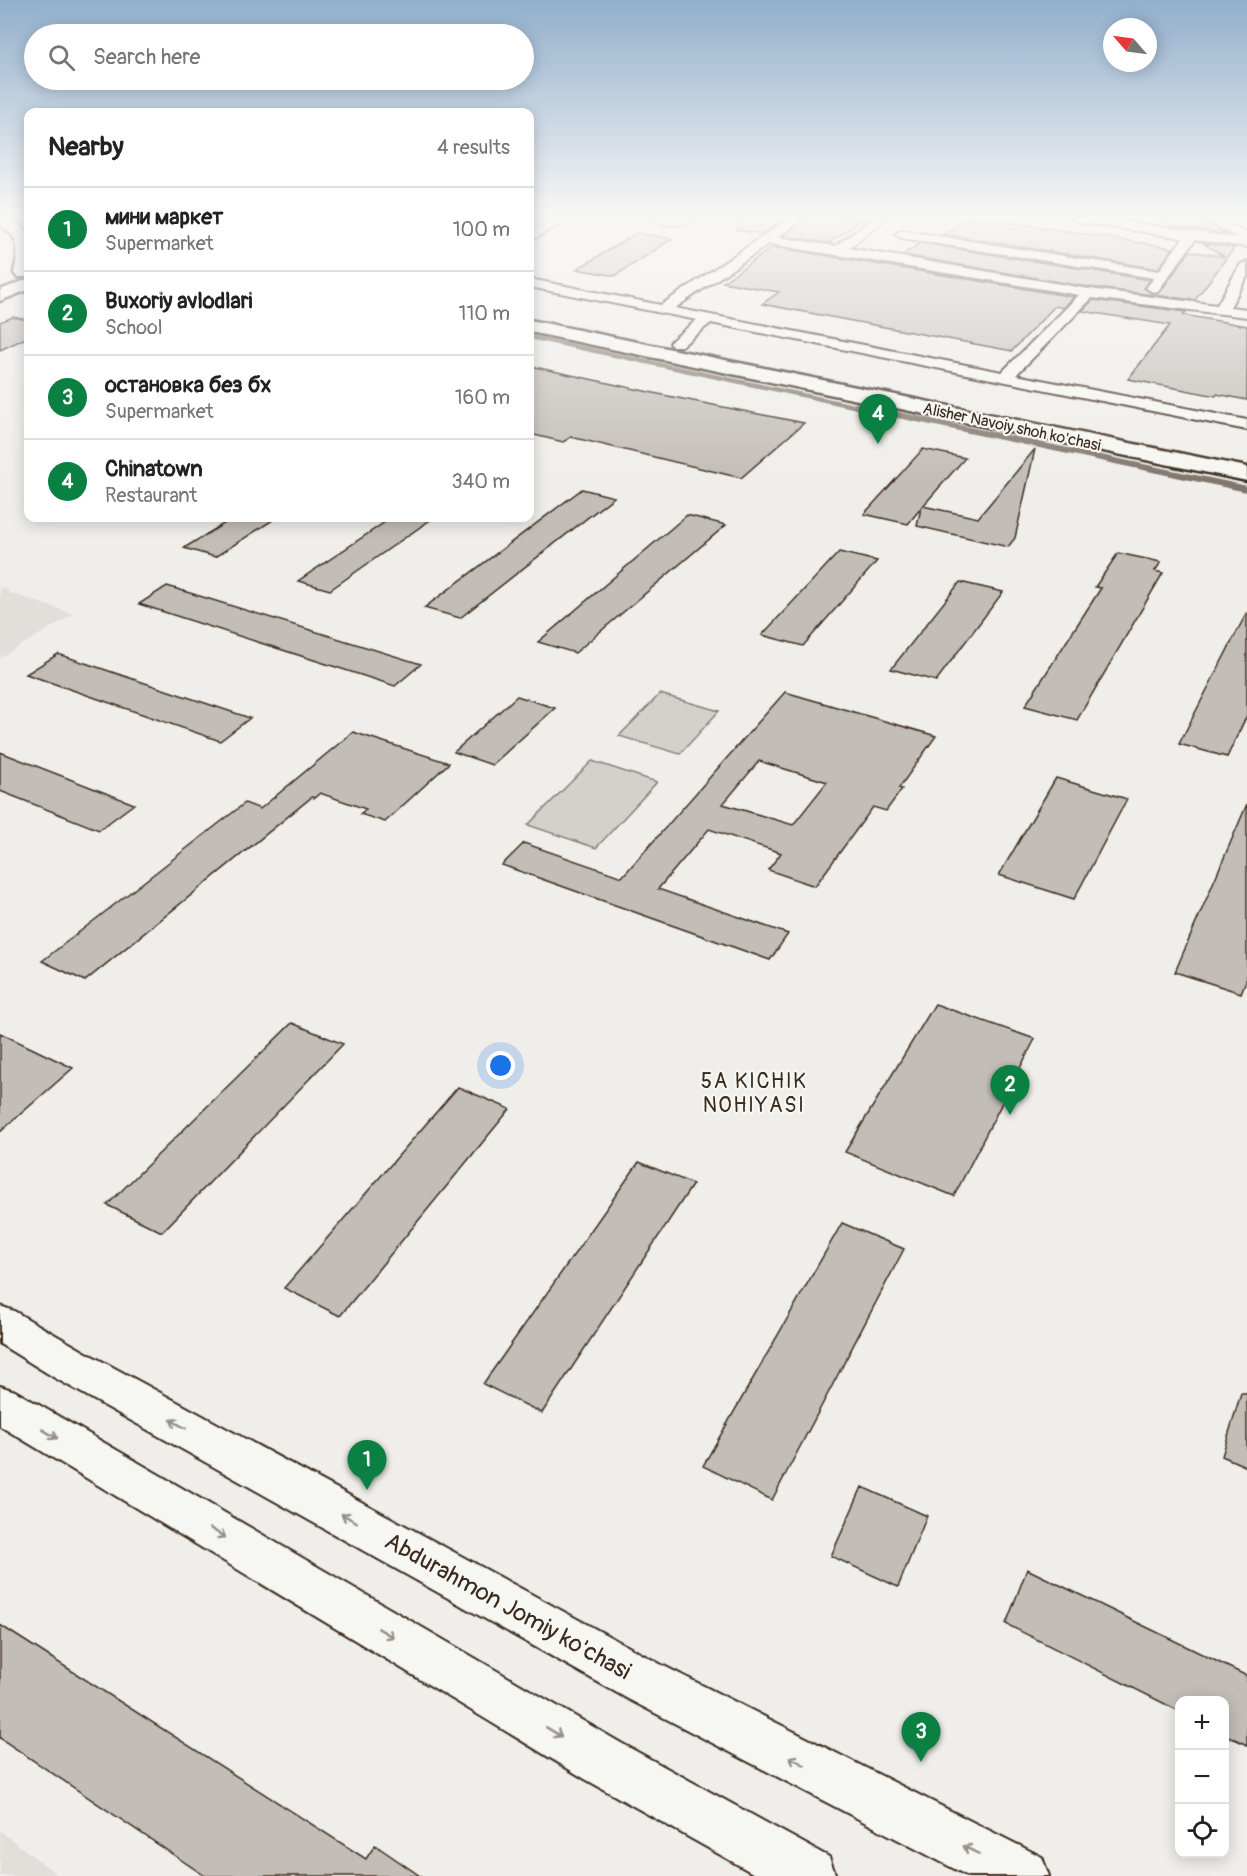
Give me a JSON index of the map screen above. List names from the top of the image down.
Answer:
{
  "streets": {
    "main road": ["Alisher Navoiy shoh ko'chasi"],
    "street": ["Abdurahmon Jomiy ko'chasi"]
  },
  "districts": ["5A KICHIK NOHIYASI"],
  "north": "top left",
  "page": {
    "search": "Search here",
    "heading": ["Nearby", "4 results"],
    "list": [
      {
        "mark": "1",
        "name": "мини маркет",
        "note": "Supermarket",
        "value": "100 m"
      },
      {
        "mark": "2",
        "name": "Buxoriy avlodlari",
        "note": "School",
        "value": "110 m"
      },
      {
        "mark": "3",
        "name": "остановка без бх",
        "note": "Supermarket",
        "value": "160 m"
      },
      {
        "mark": "4",
        "name": "Chinatown",
        "note": "Restaurant",
        "value": "340 m"
      }
    ],
    "pins": [
      "4",
      "2",
      "1",
      "3"
    ],
    "map_buttons": ["+", "−"]
  }
}
